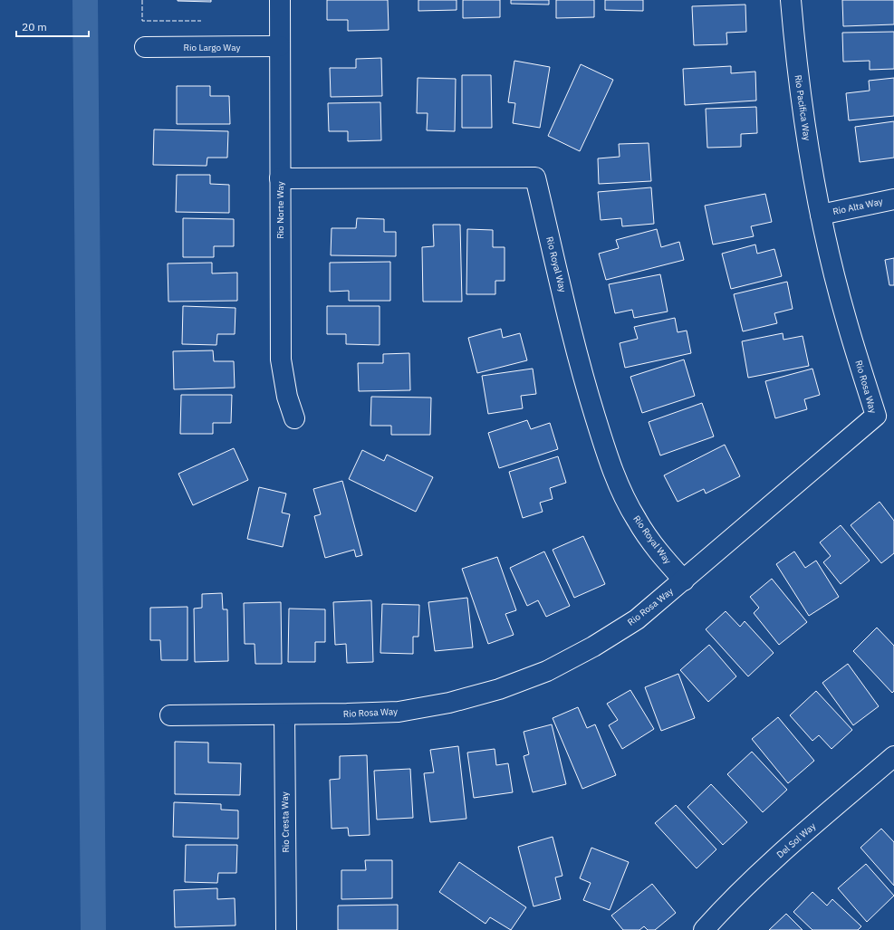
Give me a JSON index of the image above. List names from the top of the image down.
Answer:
{
  "streets": {
    "street": [
      "Rio Largo Way",
      "Rio Pacifica Way",
      "Rio Alta Way",
      "Rio Norte Way",
      "Rio Royal Way",
      "Rio Rosa Way",
      "Rio Cresta Way",
      "Del Sol Way"
    ]
  },
  "crossings": [
    ["Rio Largo Way", "Rio Norte Way"],
    ["Rio Pacifica Way", "Rio Alta Way"],
    ["Rio Pacifica Way", "Rio Rosa Way"],
    ["Rio Alta Way", "Rio Rosa Way"],
    ["Rio Norte Way", "Rio Royal Way"],
    ["Rio Royal Way", "Rio Rosa Way"],
    ["Rio Rosa Way", "Rio Cresta Way"]
  ],
  "scale_bar": "20 m"
}
